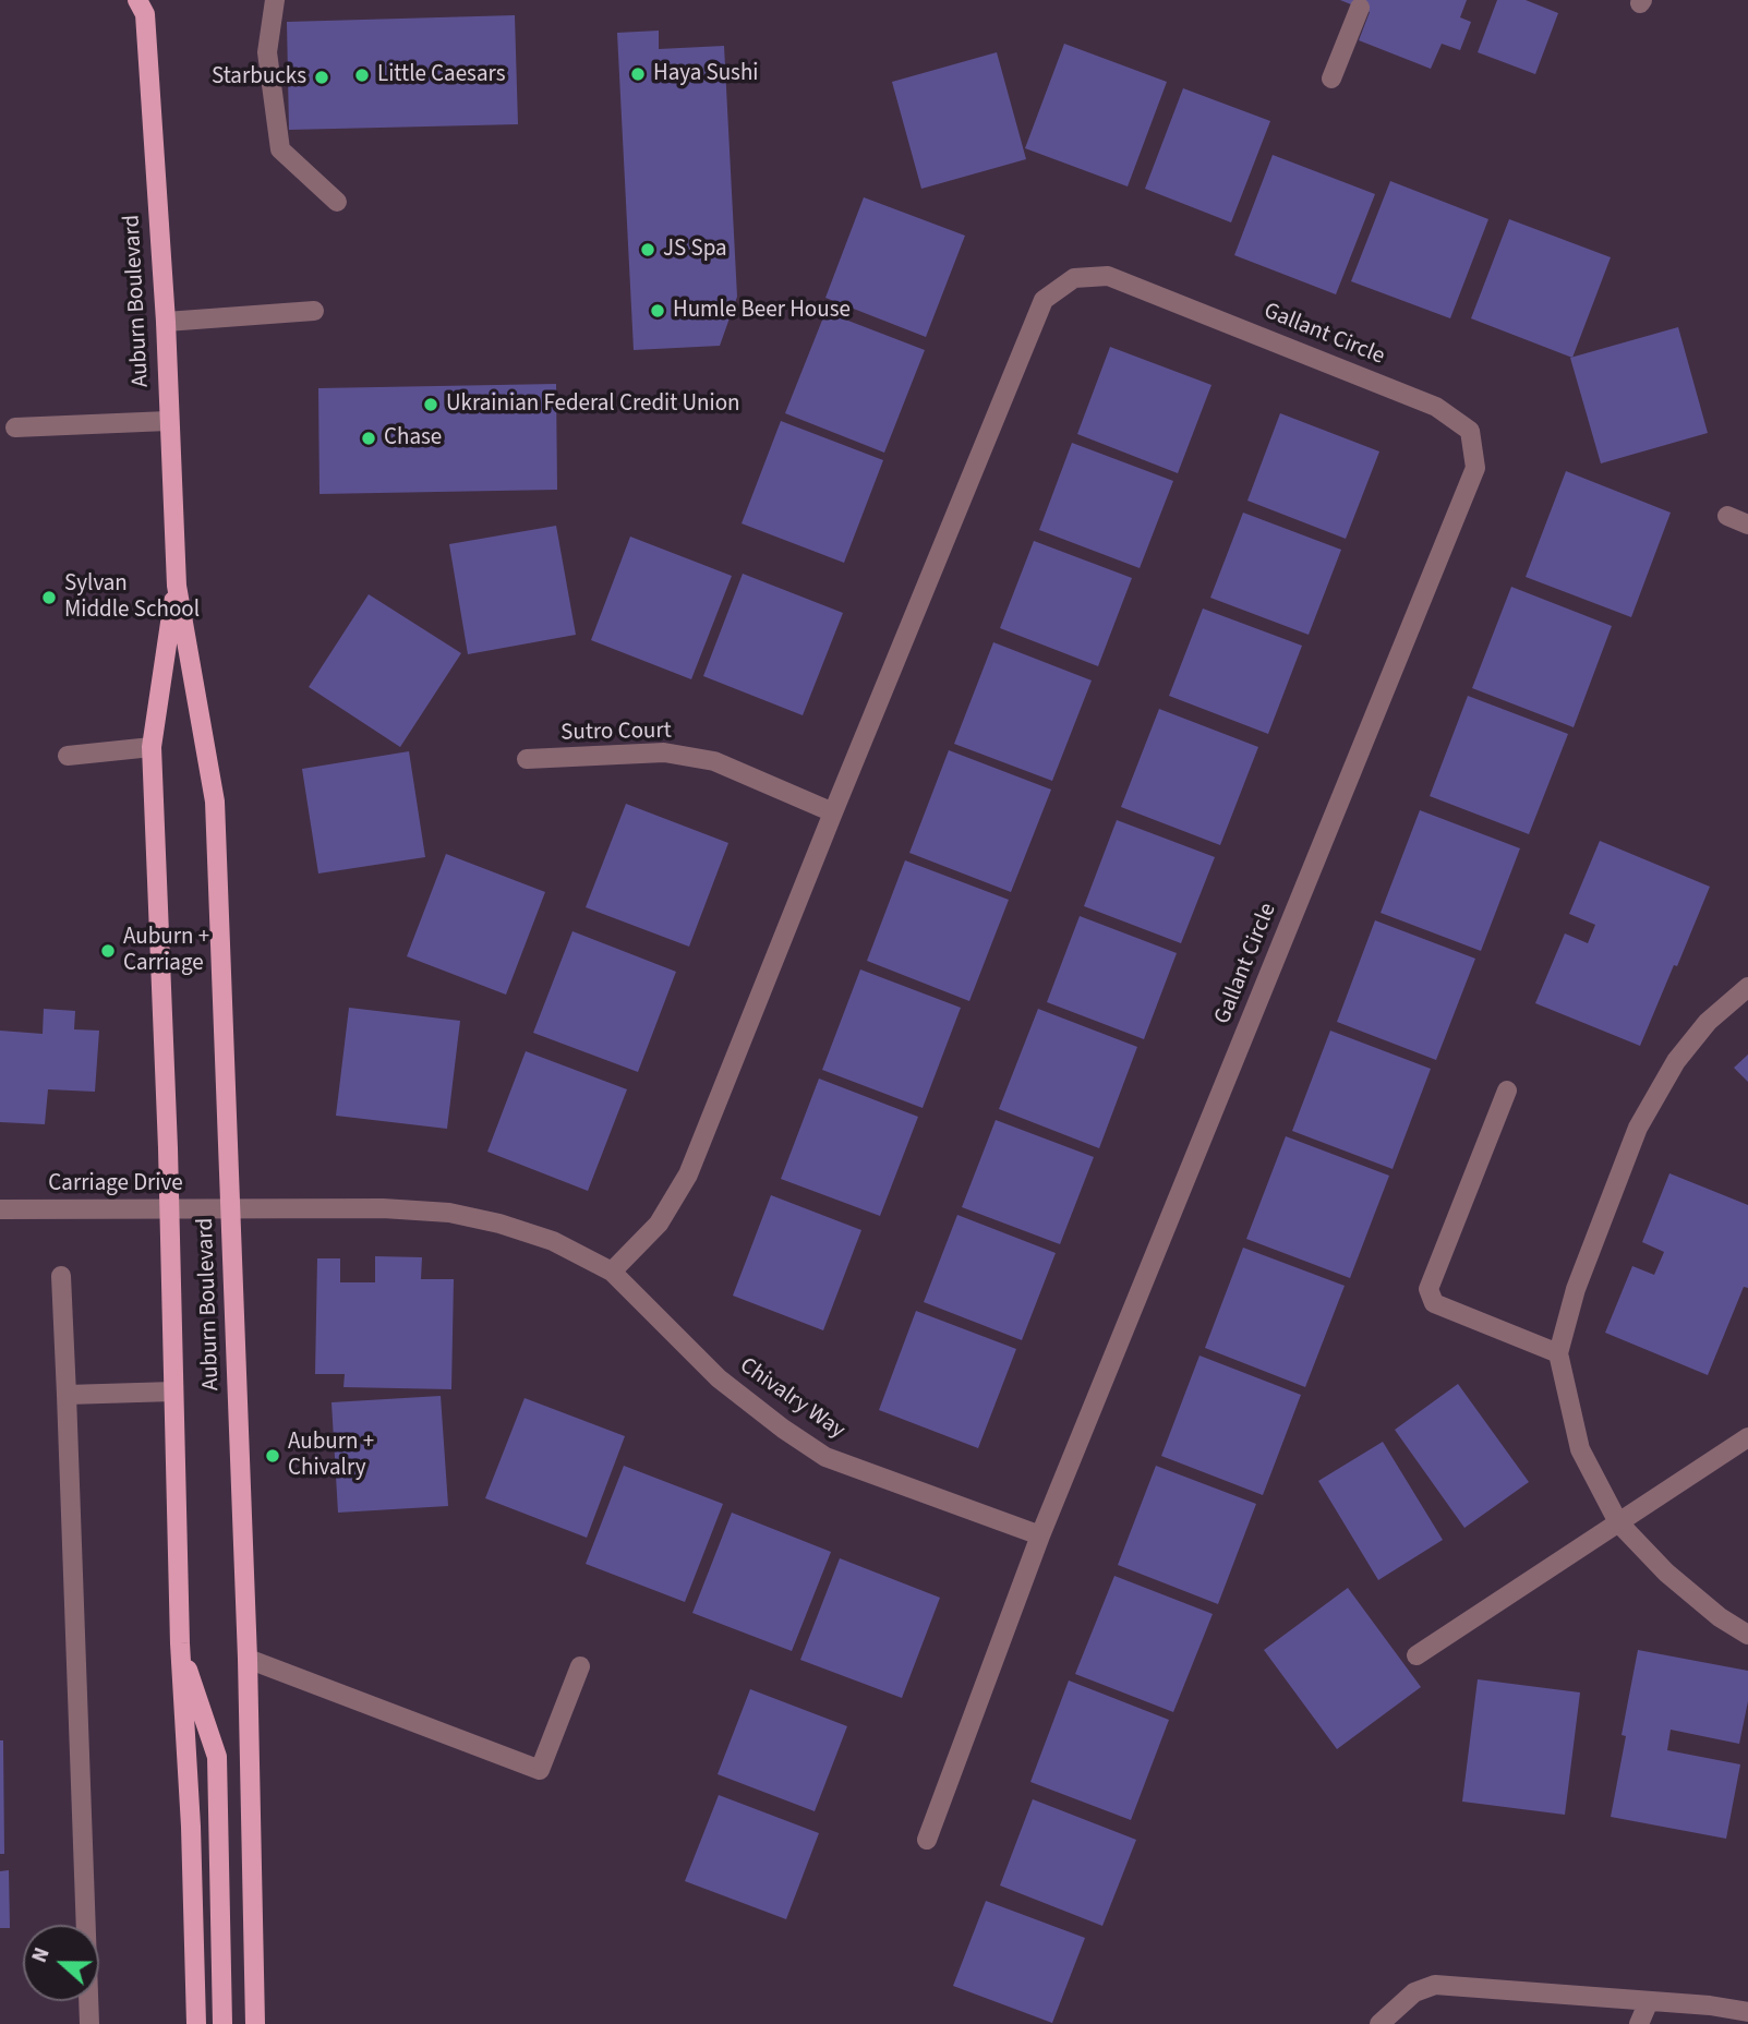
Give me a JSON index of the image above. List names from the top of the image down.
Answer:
{
  "streets": {
    "main road": ["Auburn Boulevard"],
    "street": [
      "Gallant Circle",
      "Sutro Court",
      "Carriage Drive",
      "Chivalry Way"
    ]
  },
  "crossings": [
    ["Auburn Boulevard", "Carriage Drive"],
    ["Auburn Boulevard", "Chivalry Way"],
    ["Gallant Circle", "Sutro Court"],
    ["Gallant Circle", "Chivalry Way"],
    ["Carriage Drive", "Chivalry Way"]
  ],
  "places": [
    "Haya Sushi",
    "Little Caesars",
    "Starbucks",
    "JS Spa",
    "Humle Beer House",
    "Ukrainian Federal Credit Union",
    "Chase",
    "Sylvan Middle School",
    "Auburn + Carriage",
    "Auburn + Chivalry"
  ],
  "north": "left"
}
